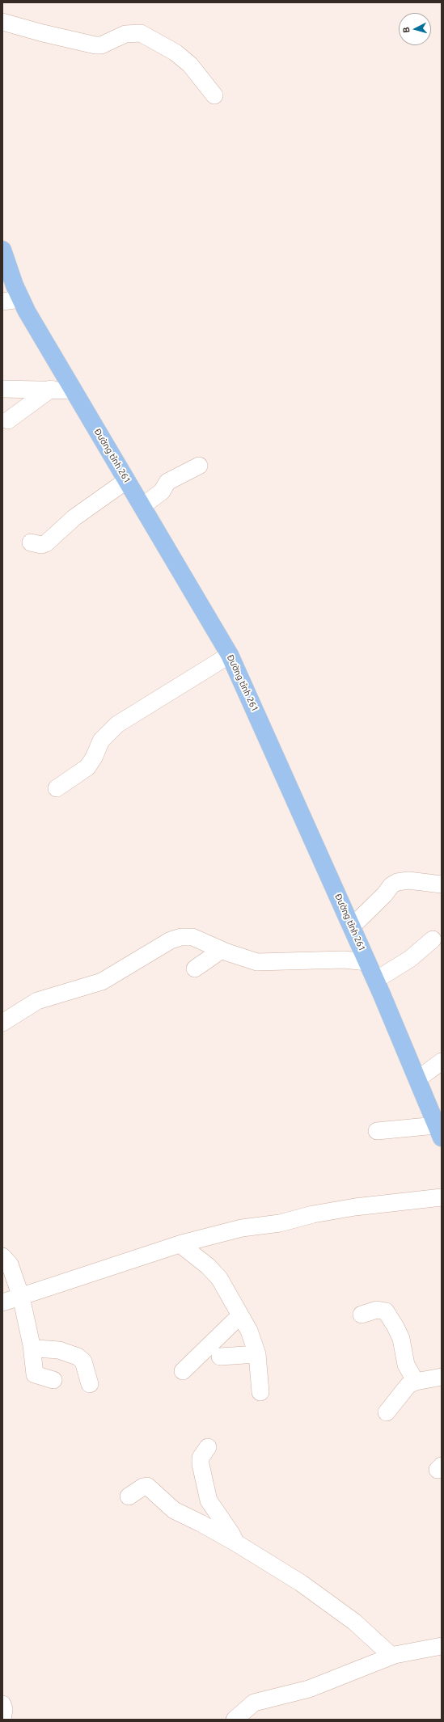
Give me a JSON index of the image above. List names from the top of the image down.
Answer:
{
  "streets": {
    "main road": ["Đường tỉnh 261"]
  },
  "north": "left"
}
